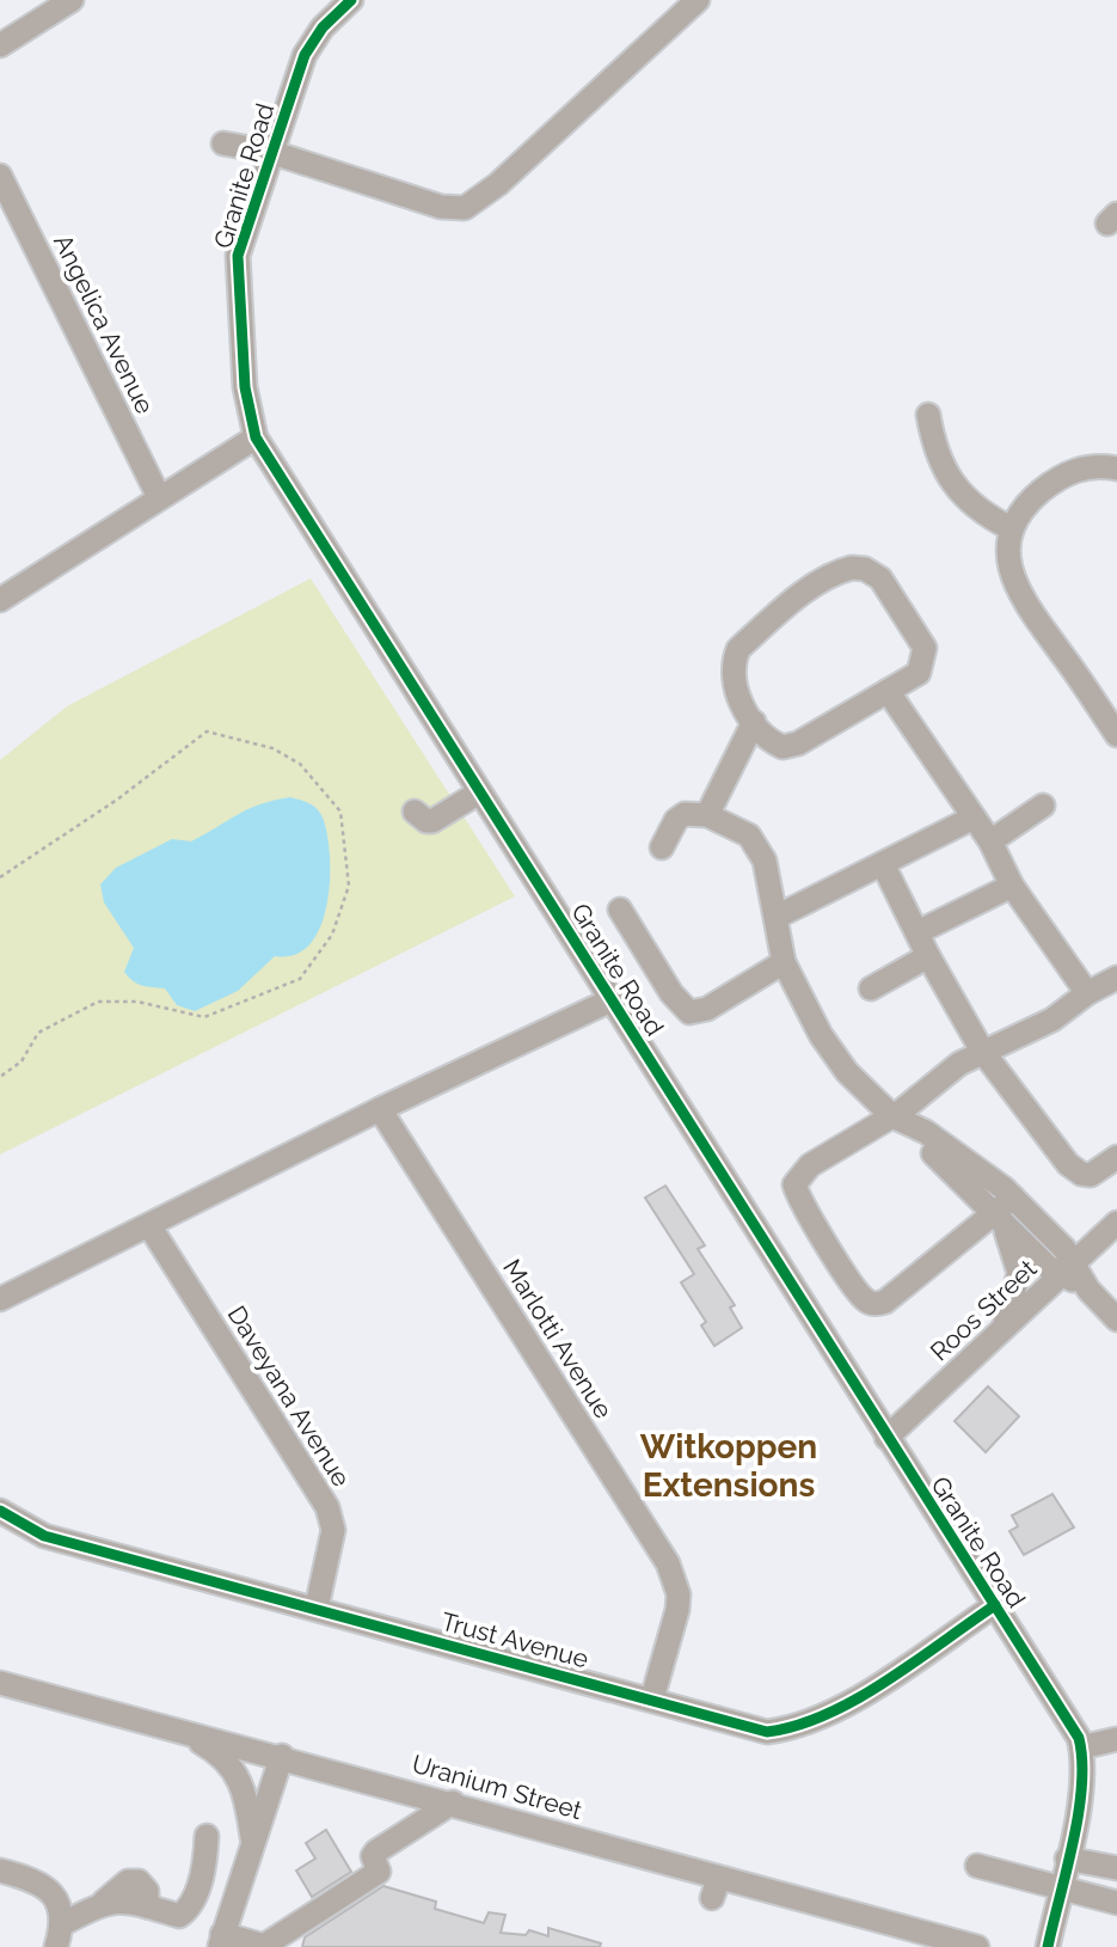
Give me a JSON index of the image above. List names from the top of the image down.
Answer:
{
  "streets": {
    "street": [
      "Granite Road",
      "Angelica Avenue",
      "Roos Street",
      "Marlotti Avenue",
      "Daveyana Avenue",
      "Trust Avenue",
      "Uranium Street"
    ]
  },
  "crossings": [
    ["Granite Road", "Roos Street"],
    ["Granite Road", "Trust Avenue"],
    ["Marlotti Avenue", "Trust Avenue"],
    ["Daveyana Avenue", "Trust Avenue"]
  ],
  "districts": ["Witkoppen Extensions"]
}
